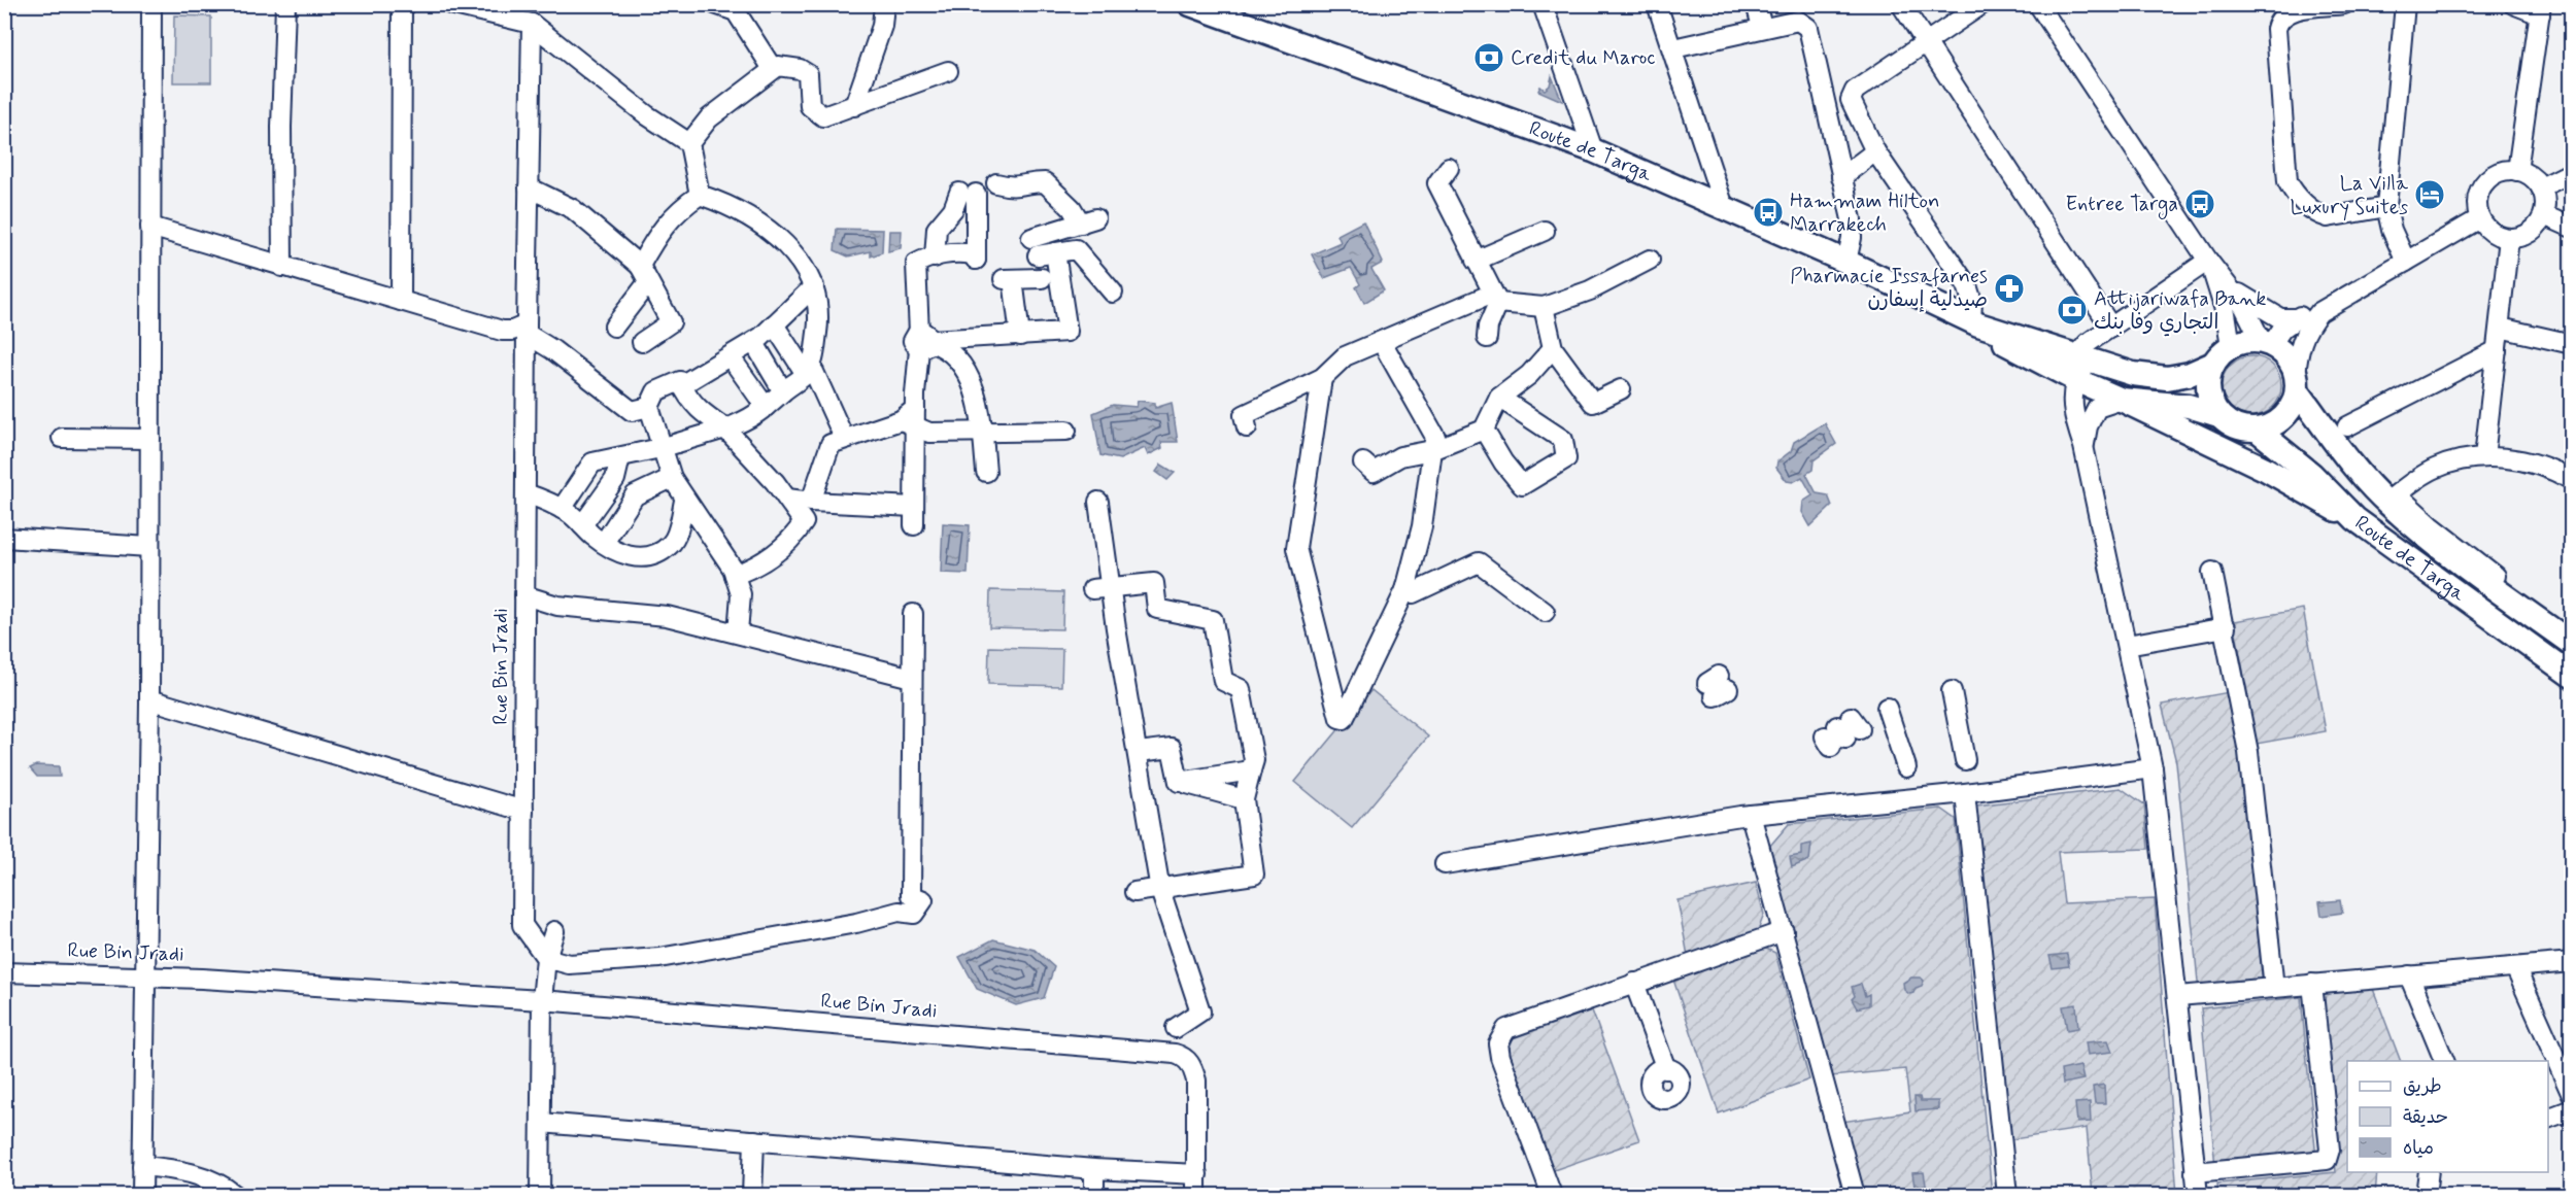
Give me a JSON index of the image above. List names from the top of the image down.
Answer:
{
  "streets": {
    "main road": ["Route de Targa"],
    "street": ["Rue Bin Jradi"]
  },
  "places": {
    "bank": ["Credit du Maroc", "Attijariwafa Bank التجاري وفا بنك"],
    "hotel": ["La Villa Luxury Suites"],
    "bus stop": ["Entree Targa", "Hammam Hilton Marrakech"],
    "pharmacy": ["Pharmacie Issafarnes صيدلية إسفارن"]
  },
  "legend": ["طريق", "حديقة", "مياه"]
}
